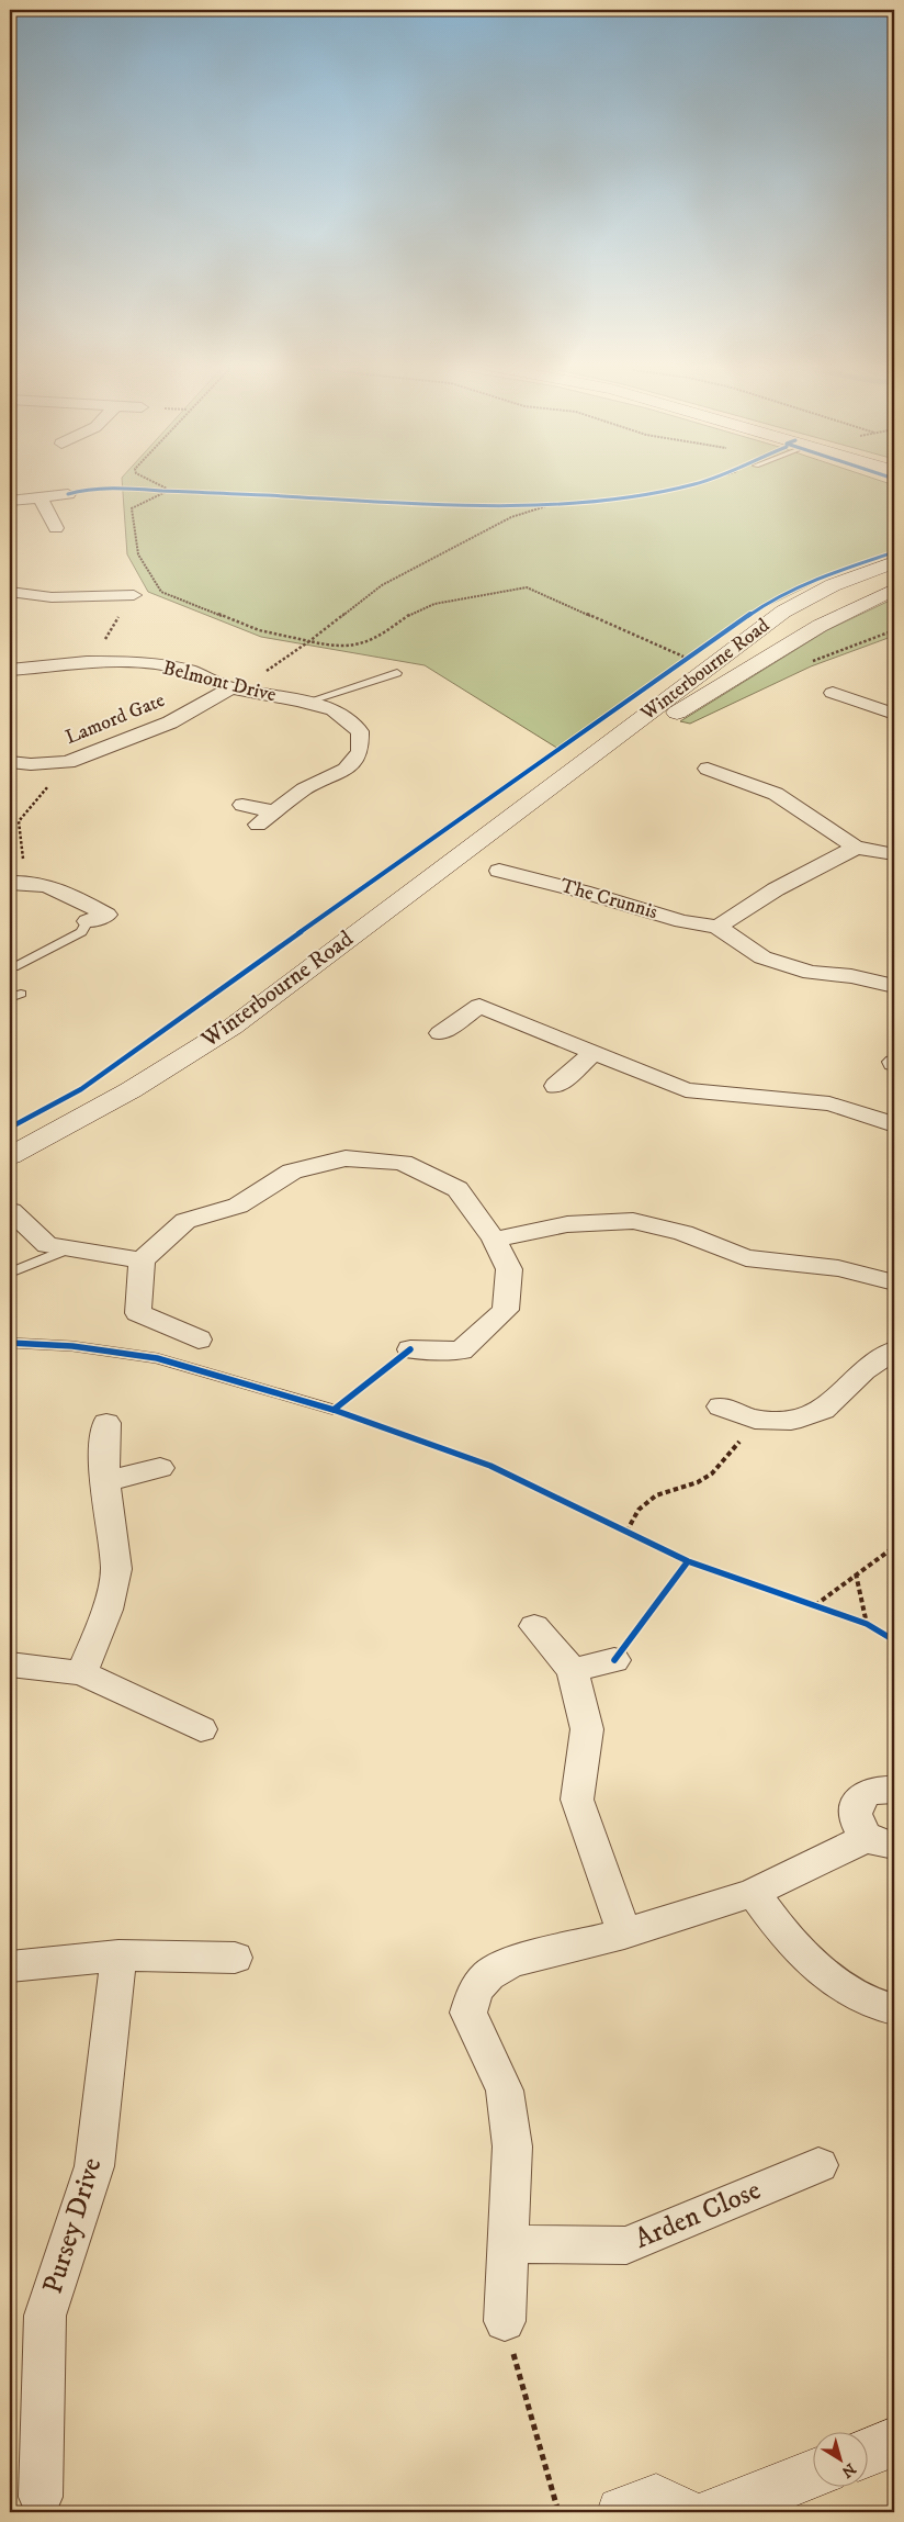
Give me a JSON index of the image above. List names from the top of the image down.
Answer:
{
  "streets": {
    "main road": ["Winterbourne Road"],
    "street": [
      "Belmont Drive",
      "Lamord Gate",
      "The Crunnis",
      "Arden Close",
      "Pursey Drive"
    ]
  },
  "crossings": [
    ["Belmont Drive", "Lamord Gate"]
  ],
  "north": "bottom right"
}
